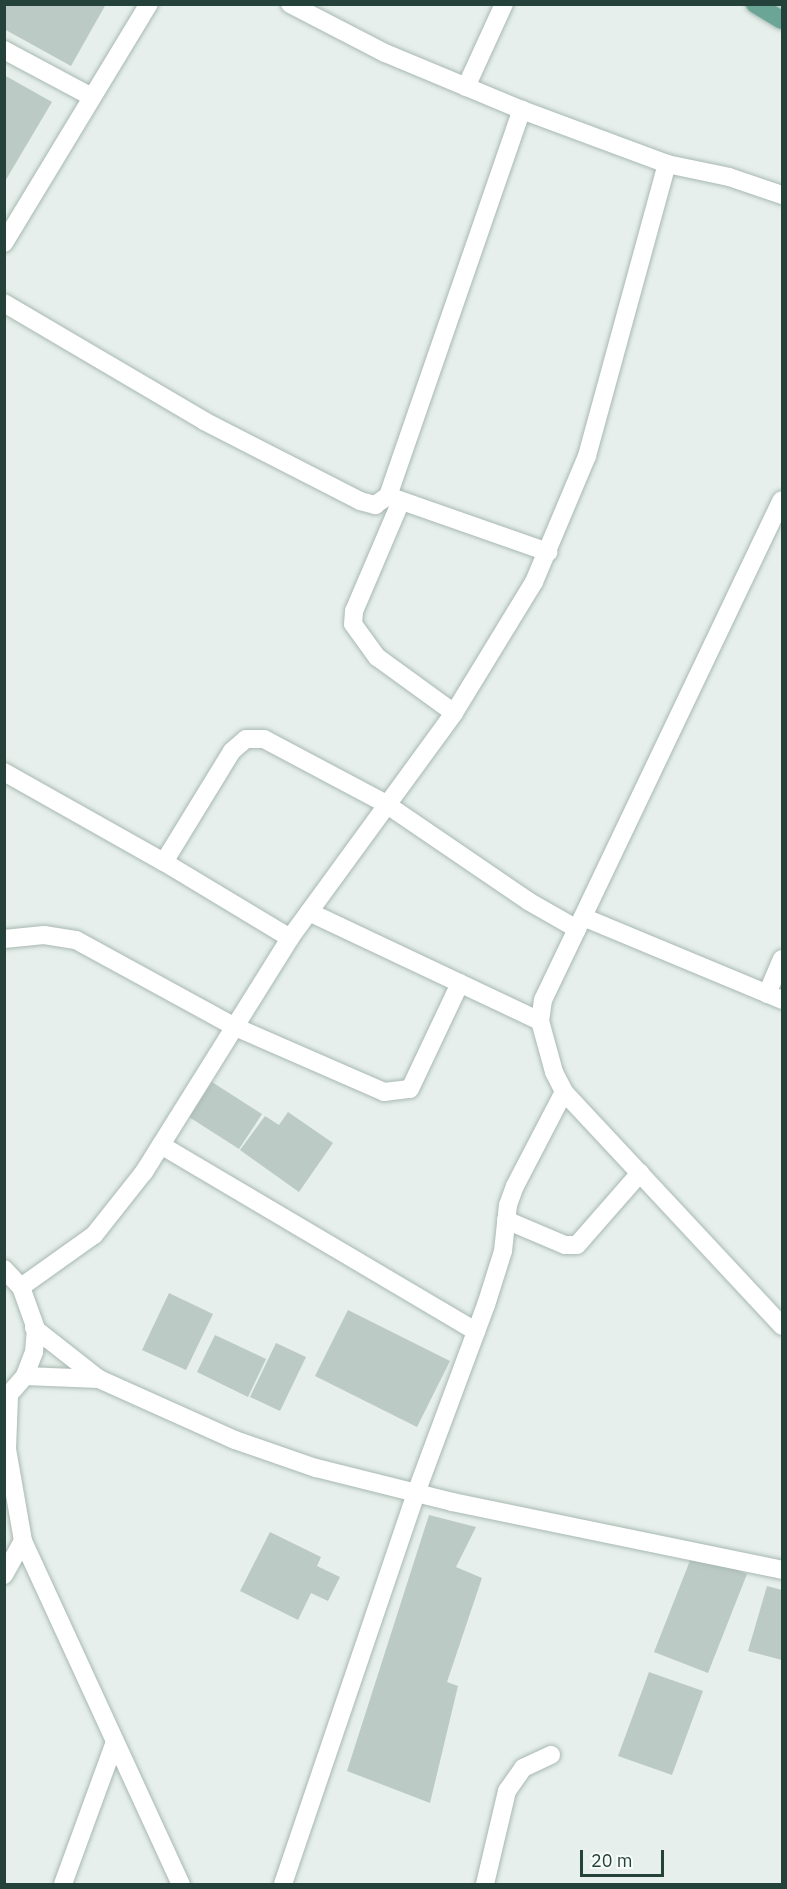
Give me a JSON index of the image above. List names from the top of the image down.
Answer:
{
  "scale_bar": "20 m"
}
